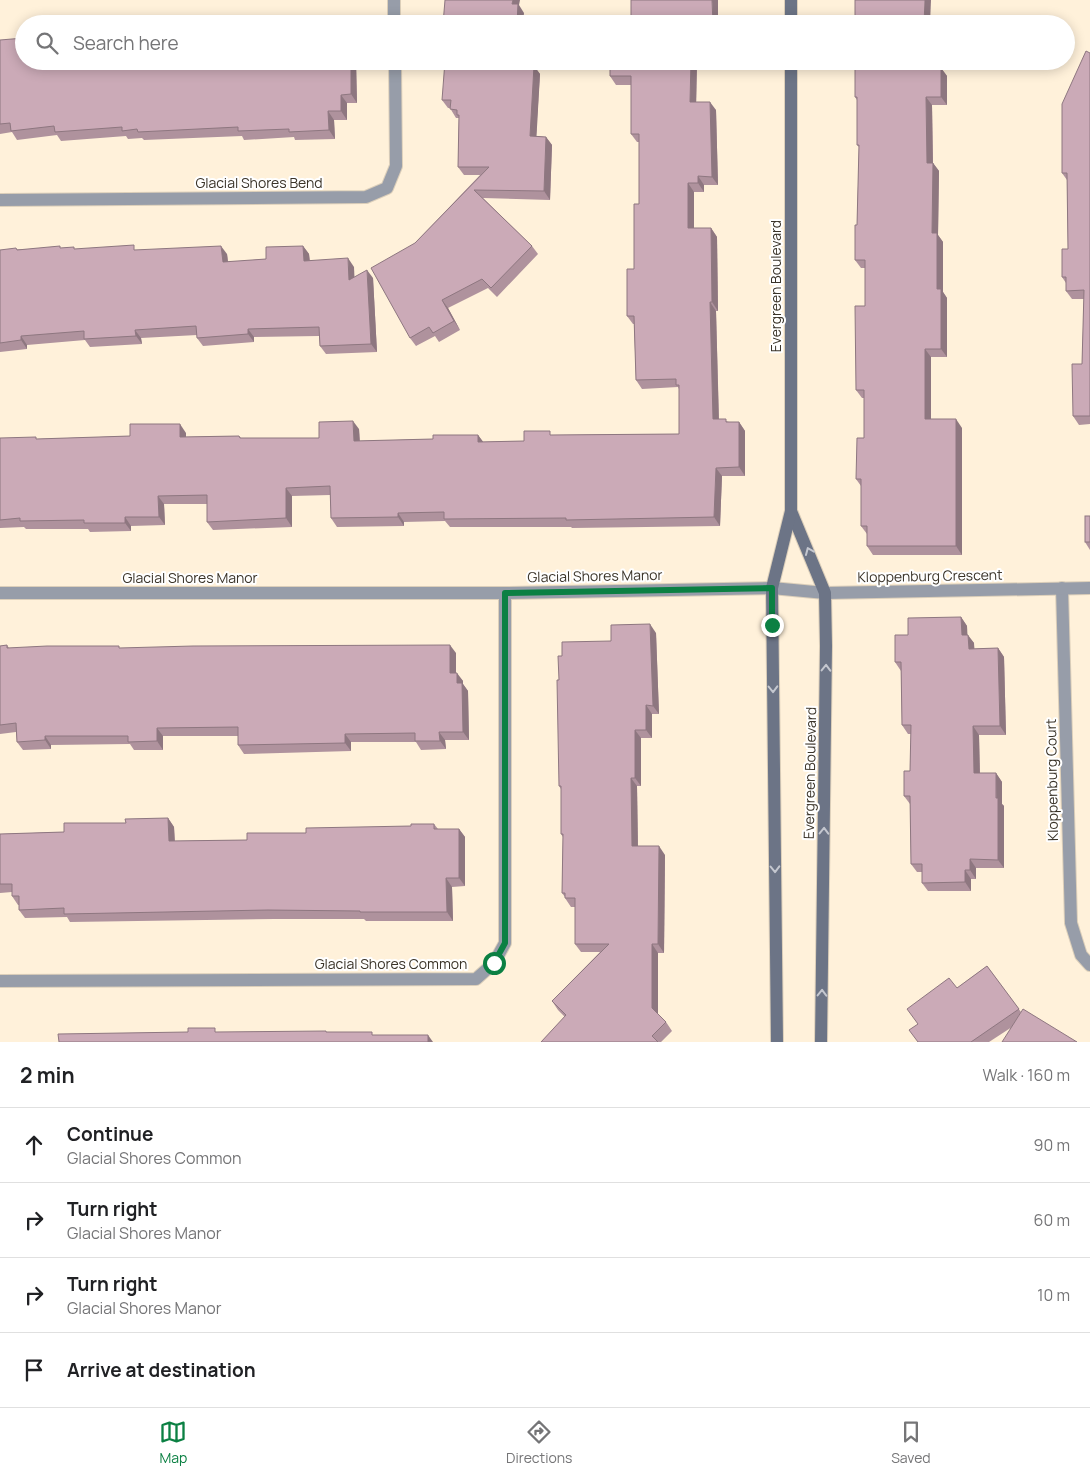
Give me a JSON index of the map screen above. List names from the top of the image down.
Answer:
{
  "streets": {
    "street": [
      "Glacial Shores Bend",
      "Evergreen Boulevard",
      "Glacial Shores Manor",
      "Kloppenburg Crescent",
      "Kloppenburg Court",
      "Glacial Shores Common"
    ]
  },
  "crossings": [
    ["Evergreen Boulevard", "Glacial Shores Manor"],
    ["Evergreen Boulevard", "Kloppenburg Crescent"],
    ["Glacial Shores Manor", "Kloppenburg Crescent"],
    ["Glacial Shores Manor", "Glacial Shores Common"],
    ["Kloppenburg Crescent", "Kloppenburg Court"]
  ],
  "page": {
    "search": "Search here",
    "heading": ["2 min", "Walk · 160 m"],
    "list": [
      ["Continue", "Glacial Shores Common", "90 m"],
      ["Turn right", "Glacial Shores Manor", "60 m"],
      ["Turn right", "Glacial Shores Manor", "10 m"],
      "Arrive at destination"
    ],
    "nav": ["Map", "Directions", "Saved"]
  }
}
